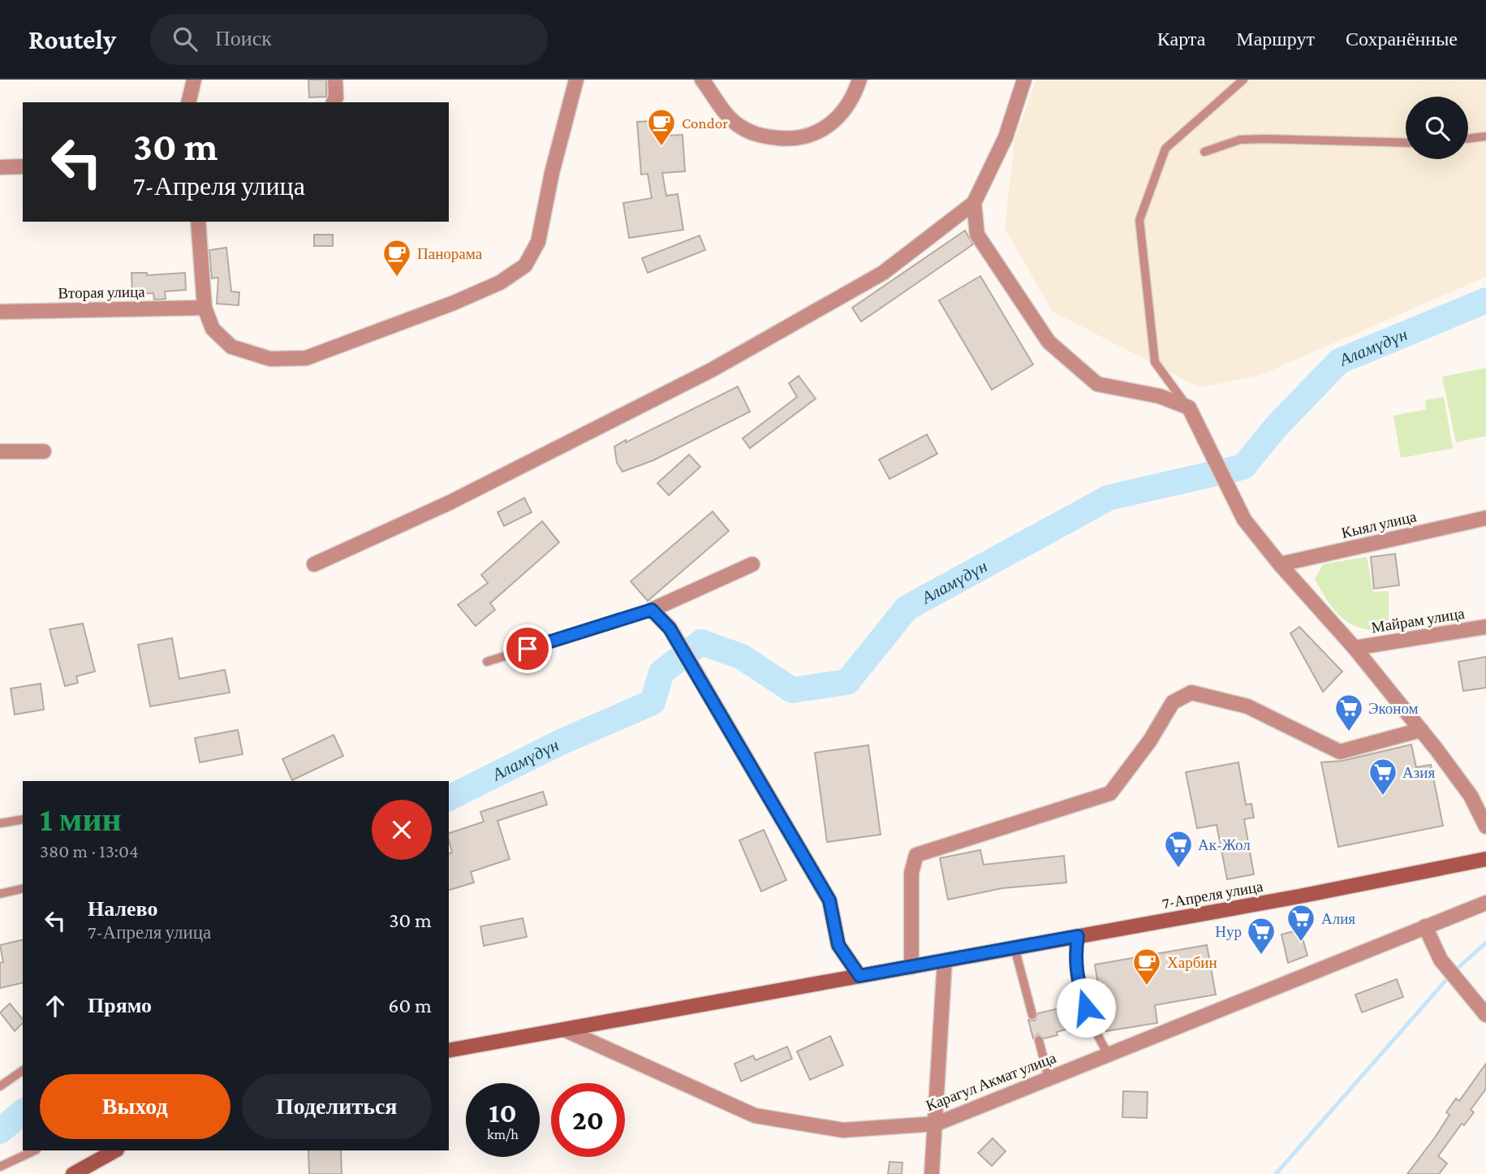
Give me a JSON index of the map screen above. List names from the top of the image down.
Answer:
{
  "streets": {
    "main road": ["7-Апреля улица"],
    "street": [
      "Вторая улица",
      "Кыял улица",
      "Майрам улица",
      "Карагул Акмат улица"
    ]
  },
  "crossings": [
    ["7-Апреля улица", "Карагул Акмат улица"]
  ],
  "water": ["Аламүдүн"],
  "places": {
    "cafe": ["Condor", "Панорама", "Харбин"],
    "supermarket": [
      "Эконом",
      "Азия",
      "Ак-Жол",
      "Алия",
      "Нур"
    ]
  },
  "page": {
    "header": "Routely",
    "search": "Поиск",
    "nav": ["Карта", "Маршрут", "Сохранённые"],
    "turn": ["30 m", "7-Апреля улица"],
    "heading": ["1 мин", "380 m · 13:04"],
    "list": [
      {
        "name": "Налево",
        "note": "7-Апреля улица",
        "value": "30 m"
      },
      {
        "name": "Прямо",
        "value": "60 m"
      }
    ],
    "buttons": ["Выход", "Поделиться"],
    "speed": "10 km/h",
    "limit": "20"
  }
}
